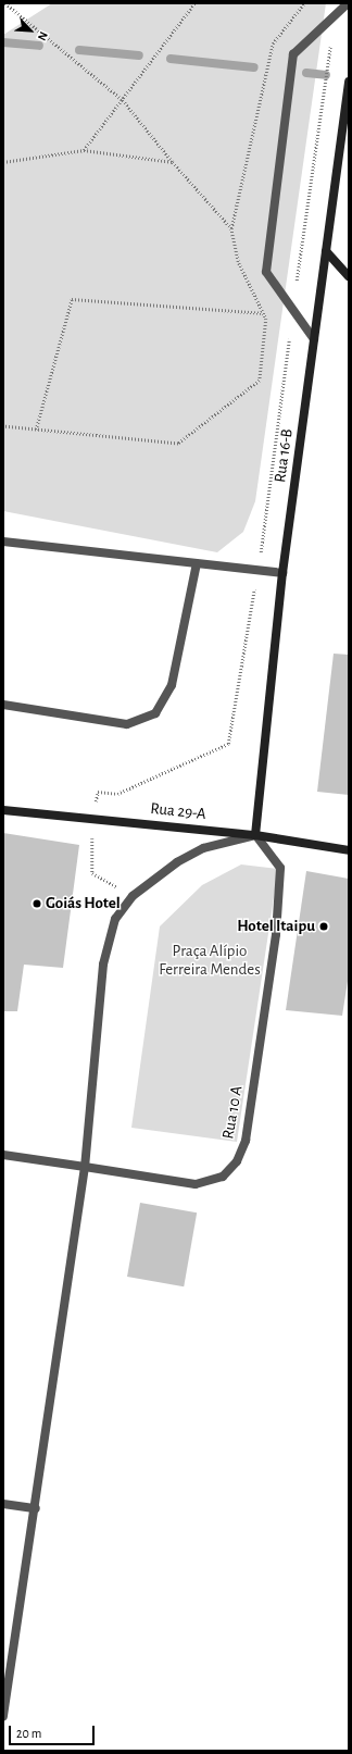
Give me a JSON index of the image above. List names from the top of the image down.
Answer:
{
  "streets": {
    "street": ["Rua 16-B", "Rua 29-A", "Rua 10 A"]
  },
  "crossings": [
    ["Rua 16-B", "Rua 29-A"],
    ["Rua 16-B", "Rua 10 A"],
    ["Rua 29-A", "Rua 10 A"]
  ],
  "parks": ["Praça Alípio Ferreira Mendes"],
  "places": ["Goiás Hotel", "Hotel Itaipu"],
  "scale_bar": "20 m",
  "north": "bottom right"
}
